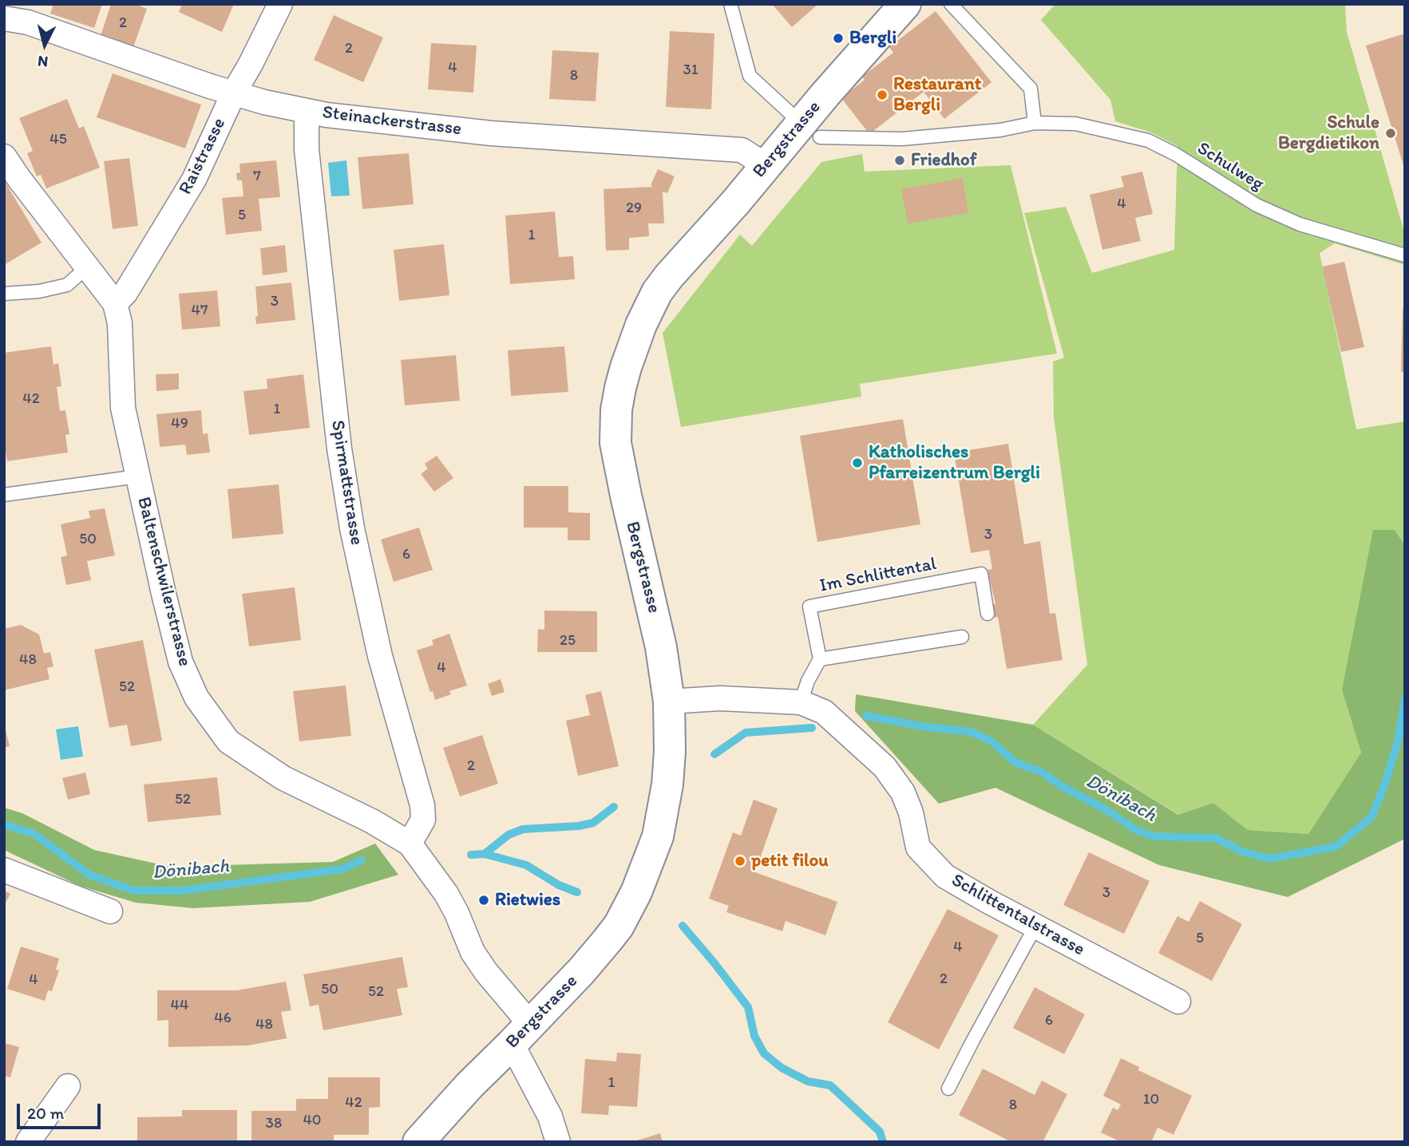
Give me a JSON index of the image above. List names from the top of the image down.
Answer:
{
  "streets": {
    "street": [
      "Steinackerstrasse",
      "Bergstrasse",
      "Raistrasse",
      "Spirmattstrasse",
      "Baltenschwilerstrasse",
      "Schlittentalstrasse"
    ],
    "lane": ["Schulweg", "Im Schlittental"]
  },
  "crossings": [
    ["Steinackerstrasse", "Bergstrasse"],
    ["Steinackerstrasse", "Raistrasse"],
    ["Steinackerstrasse", "Spirmattstrasse"],
    ["Bergstrasse", "Schulweg"],
    ["Bergstrasse", "Baltenschwilerstrasse"],
    ["Bergstrasse", "Schlittentalstrasse"],
    ["Raistrasse", "Baltenschwilerstrasse"],
    ["Spirmattstrasse", "Baltenschwilerstrasse"]
  ],
  "water": ["Dönibach"],
  "places": [
    "Bergli",
    "Restaurant Bergli",
    "Schule Bergdietikon",
    "Friedhof",
    "Katholisches Pfarreizentrum Bergli",
    "petit filou",
    "Rietwies"
  ],
  "house_numbers": [
    "2",
    "2",
    "4",
    "31",
    "8",
    "45",
    "7",
    "4",
    "29",
    "5",
    "1",
    "3",
    "47",
    "42",
    "1",
    "49",
    "3",
    "50",
    "6",
    "25",
    "48",
    "4",
    "52",
    "2",
    "52",
    "3",
    "5",
    "4",
    "2",
    "4",
    "50",
    "52",
    "44",
    "46",
    "6",
    "48",
    "1",
    "10",
    "42",
    "8",
    "40",
    "38"
  ],
  "scale_bar": "20 m",
  "north": "bottom"
}
